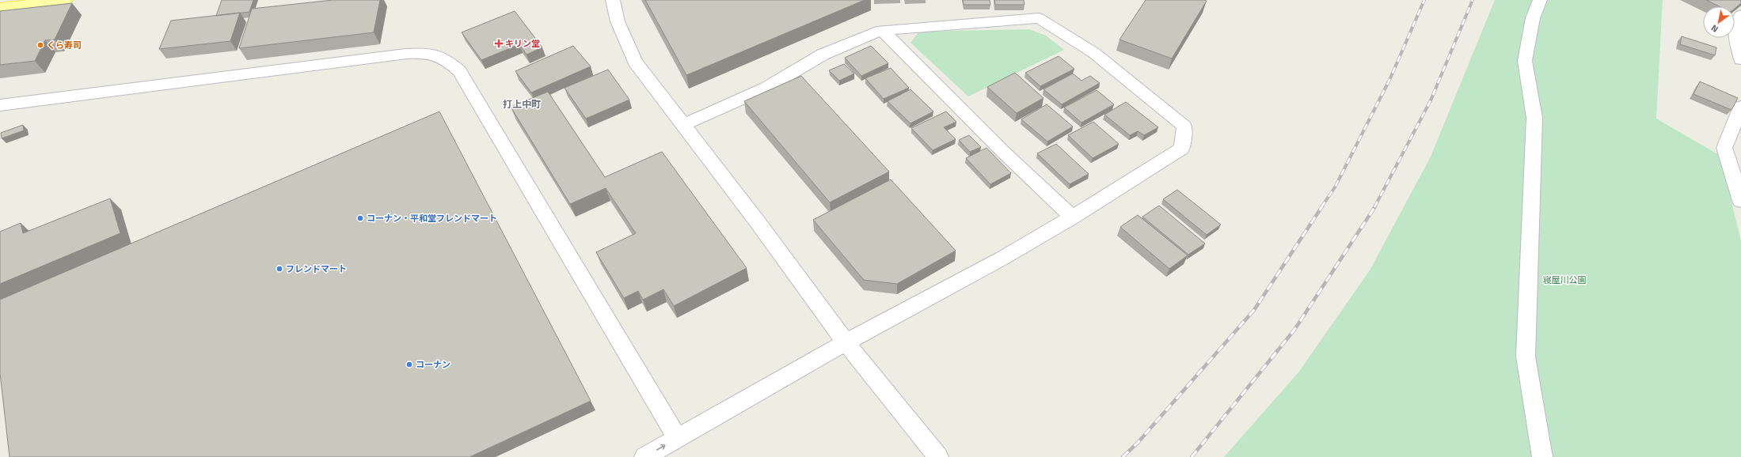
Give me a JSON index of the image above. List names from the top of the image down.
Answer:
{
  "districts": ["打上中町"],
  "parks": ["寝屋川公園"],
  "places": {
    "health": ["キリン堂"],
    "other": [
      "くら寿司",
      "コーナン・平和堂フレンドマート",
      "フレンドマート",
      "コーナン"
    ]
  },
  "north": "bottom left"
}
